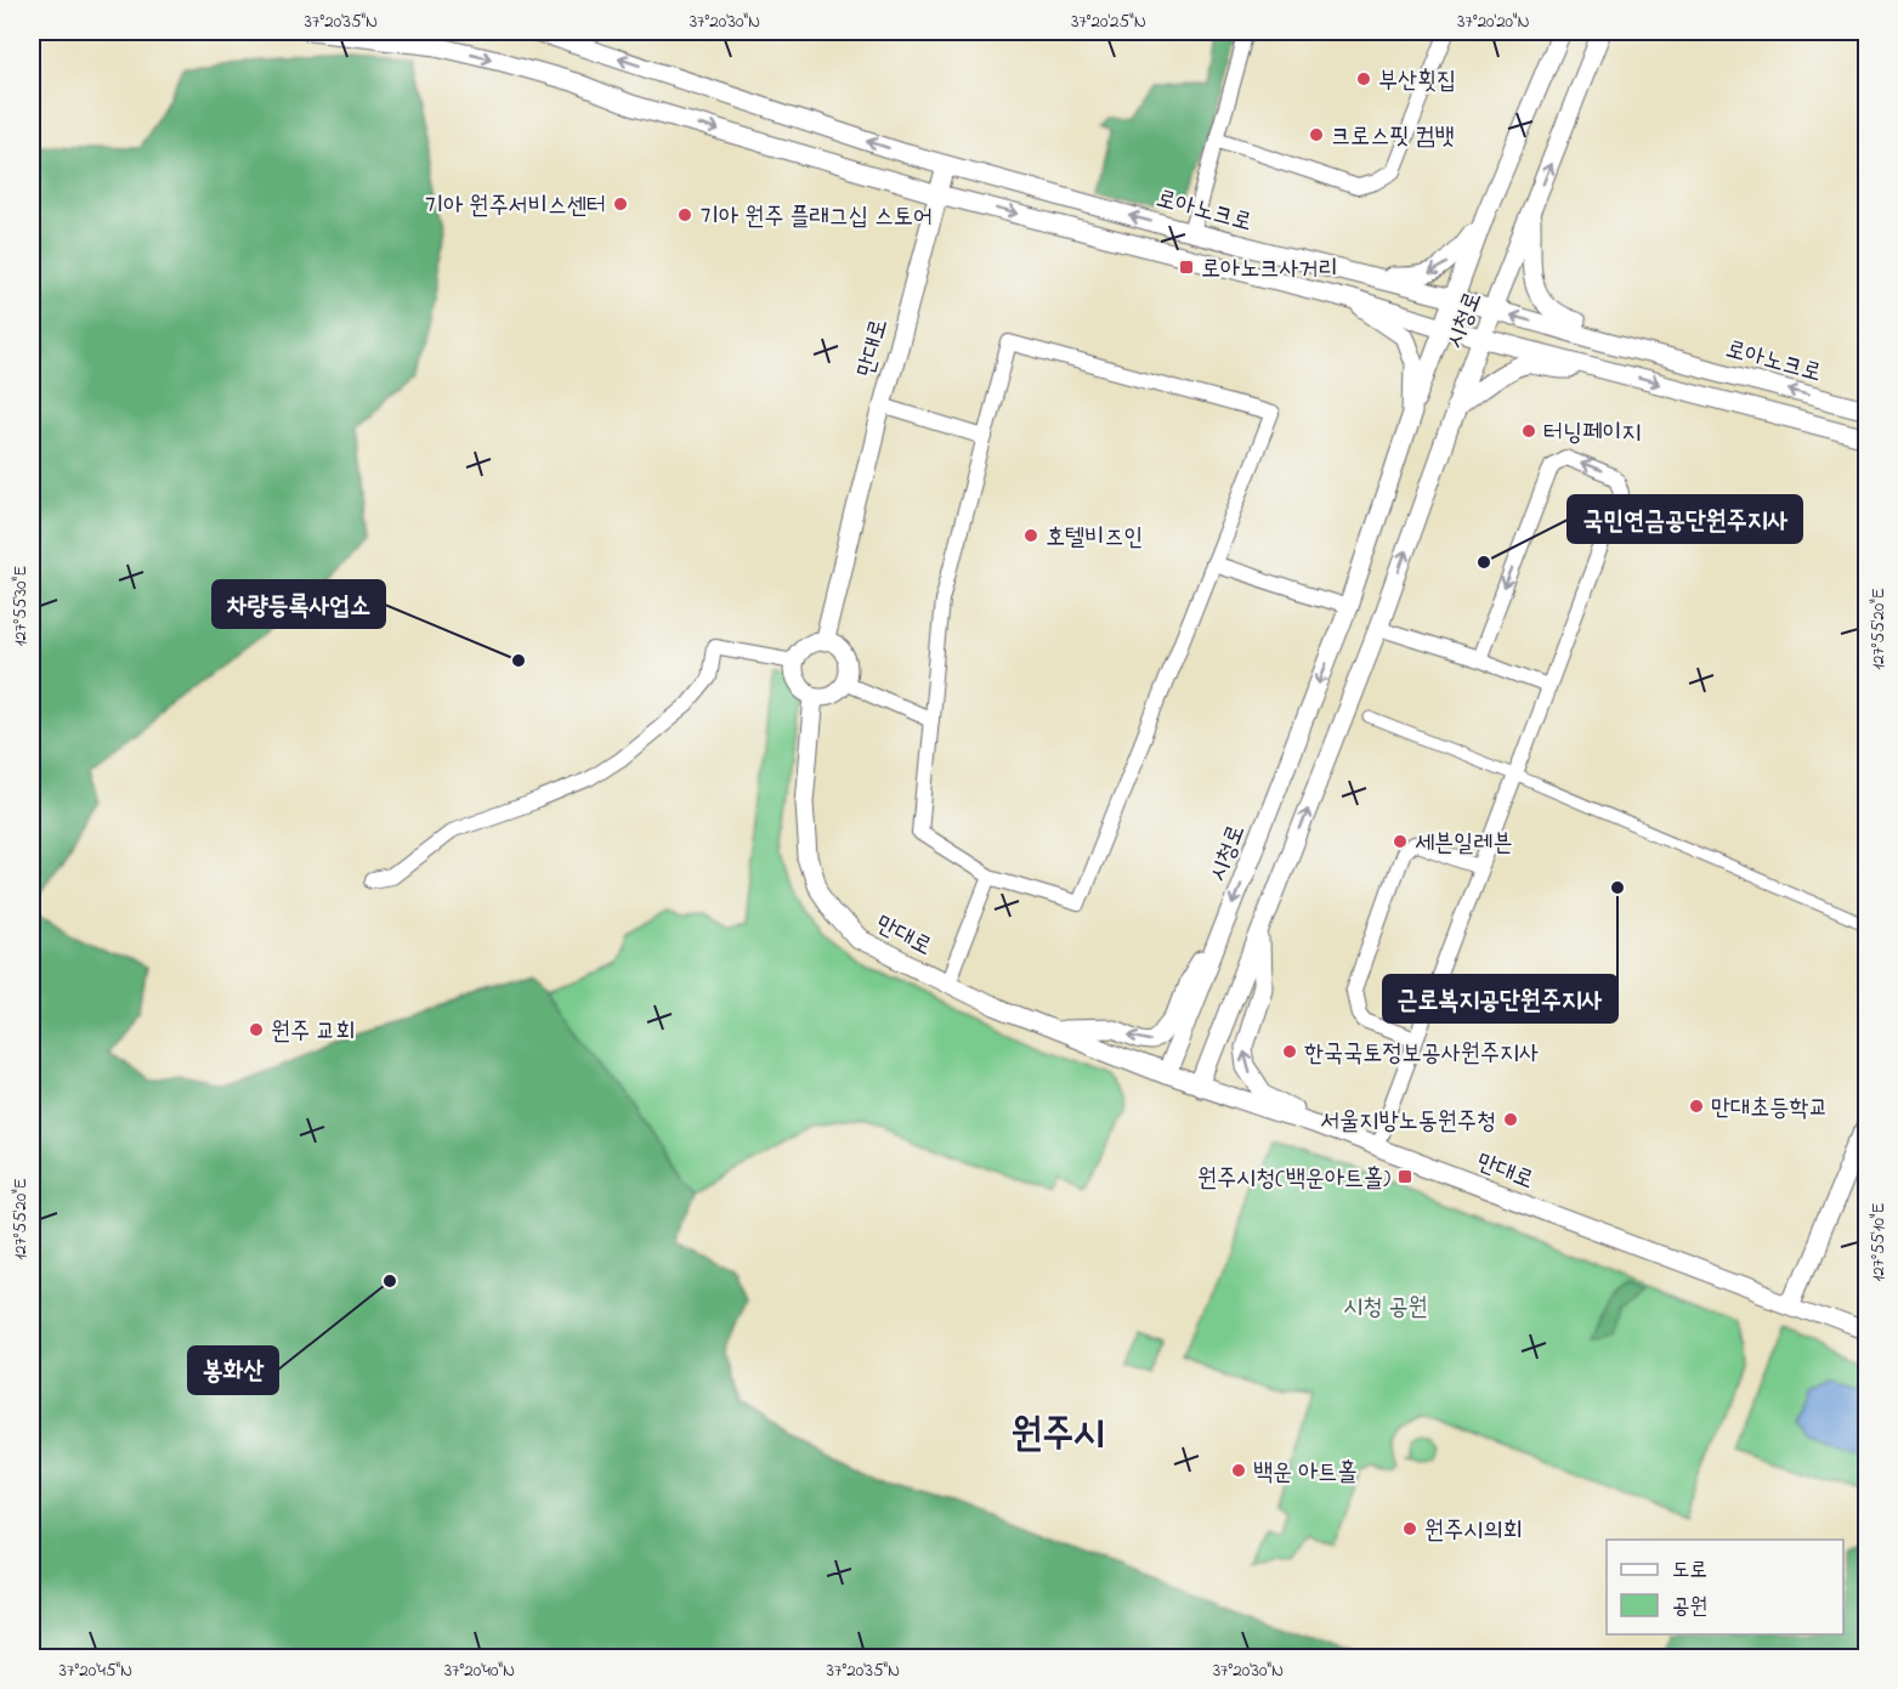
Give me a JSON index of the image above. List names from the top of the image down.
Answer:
{
  "streets": {
    "street": ["로아노크로", "시청로", "만대로"]
  },
  "crossings": [
    ["로아노크로", "시청로"],
    ["로아노크로", "만대로"],
    ["시청로", "만대로"]
  ],
  "districts": ["원주시"],
  "parks": ["시청 공원"],
  "places": {
    "other": [
      "부산횟집",
      "크로스핏 컴뱃",
      "기아 원주서비스센터",
      "기아 원주 플래그십 스토어",
      "터닝페이지",
      "호텔비즈인",
      "국민연금공단원주지사",
      "차량등록사업소",
      "세븐일레븐",
      "근로복지공단원주지사",
      "원주 교회",
      "한국국토정보공사원주지사",
      "만대초등학교",
      "서울지방노동원주청",
      "봉화산",
      "백운 아트홀",
      "원주시의회"
    ],
    "transit": ["로아노크사거리", "원주시청(백운아트홀)"]
  },
  "legend": ["도로", "공원"],
  "coordinates": [
    "37°20'35\"N",
    "37°20'30\"N",
    "37°20'25\"N",
    "37°20'20\"N",
    "127°55'30\"E",
    "127°55'20\"E",
    "127°55'10\"E",
    "37°20'45\"N",
    "37°20'40\"N"
  ]
}
